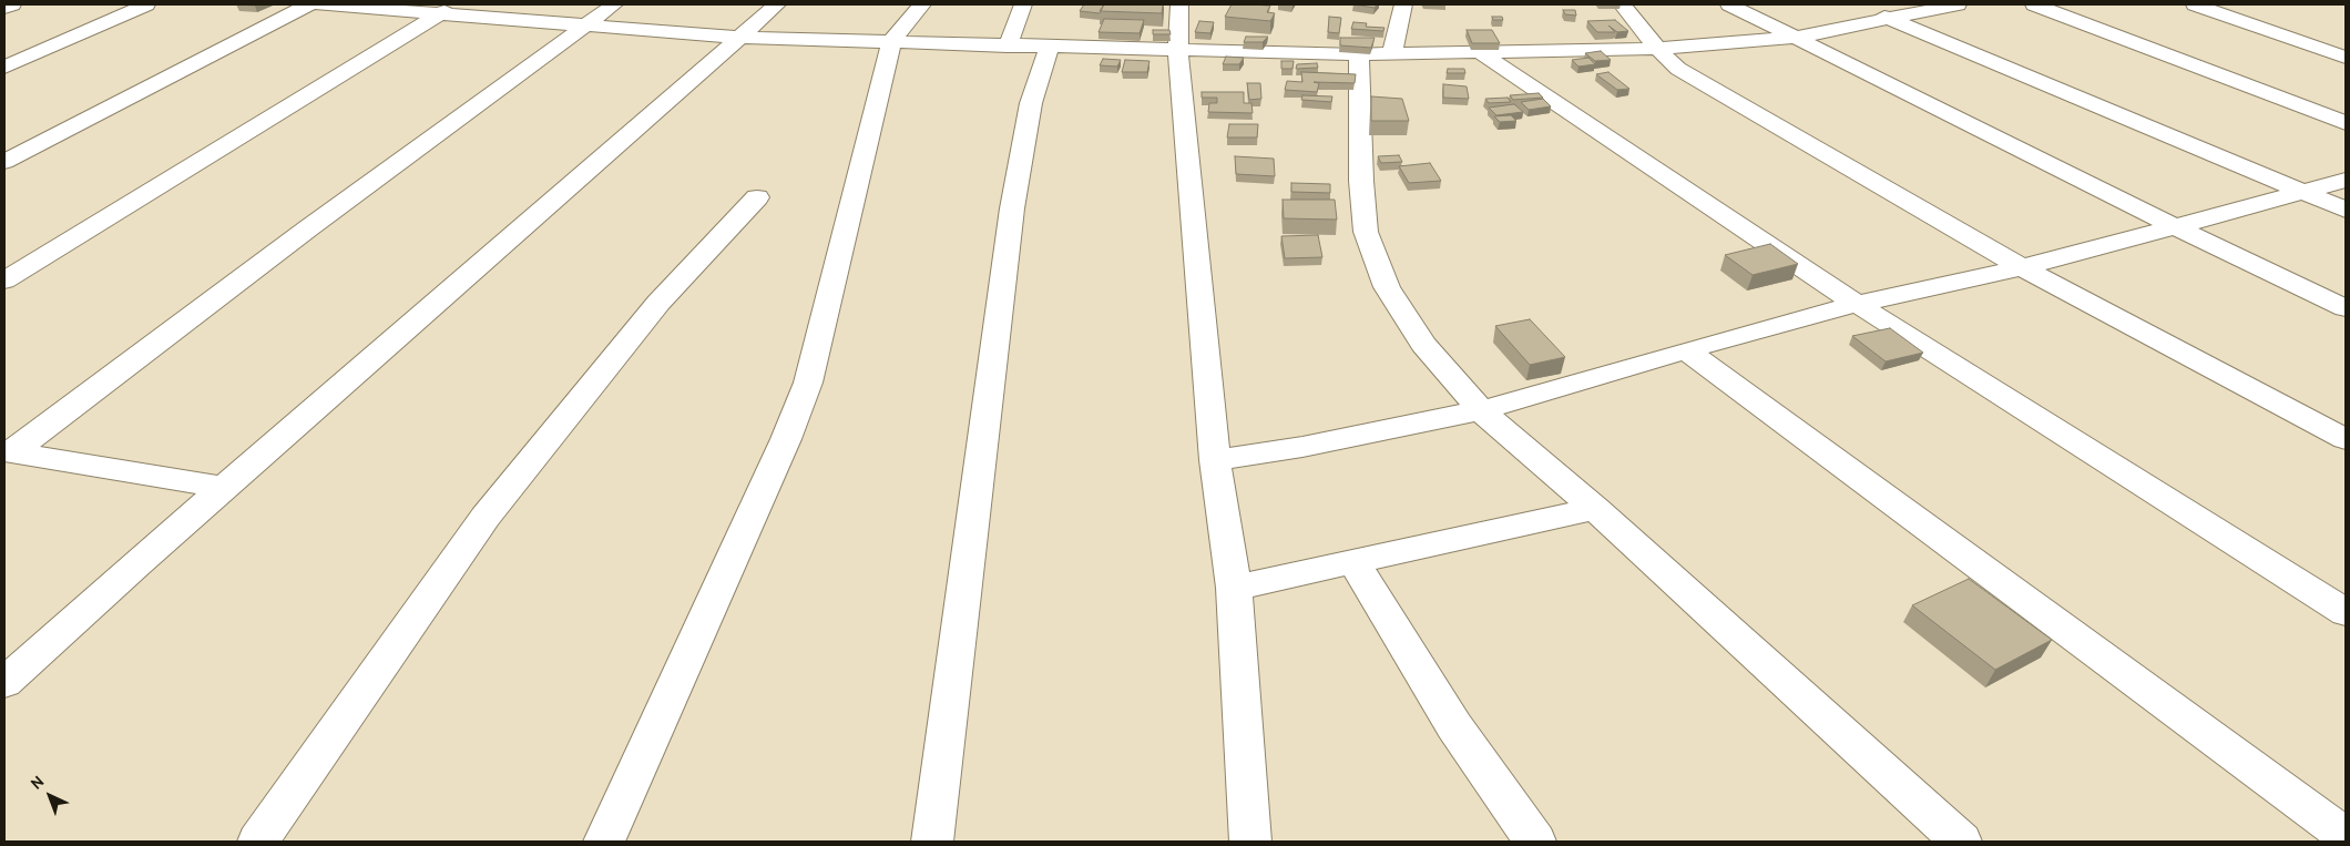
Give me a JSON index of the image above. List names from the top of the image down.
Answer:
{
  "north": "top left"
}
